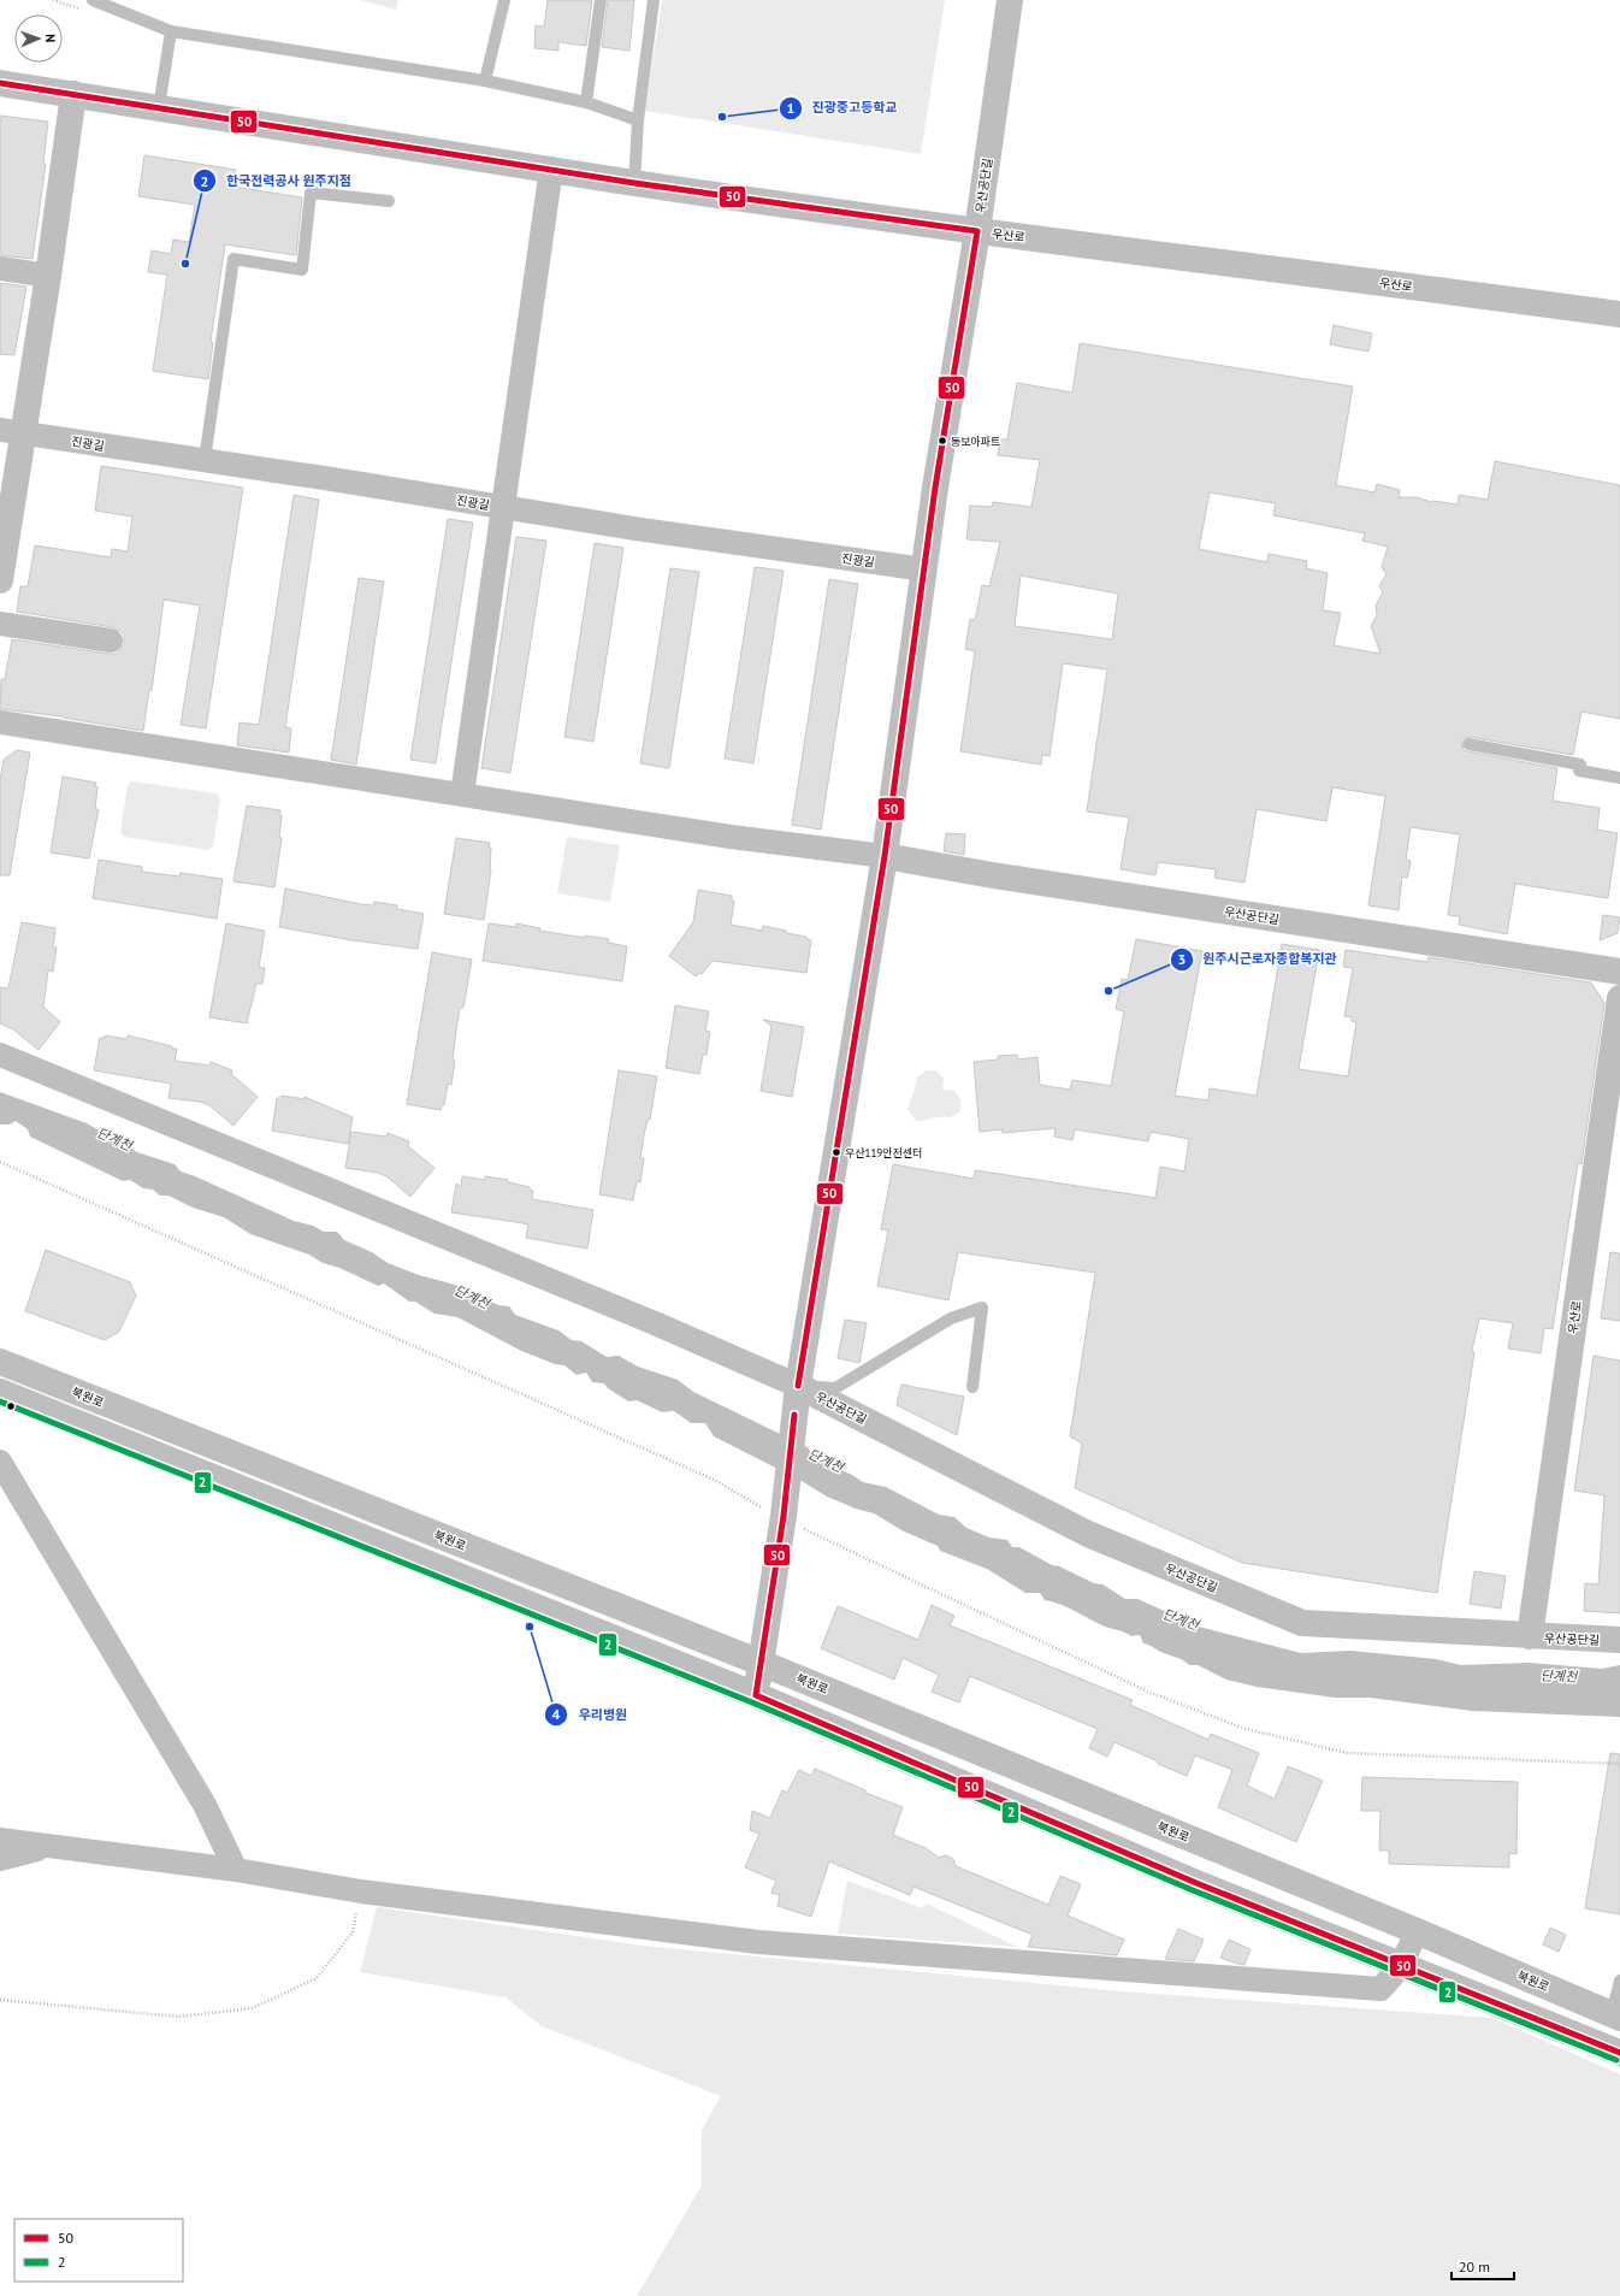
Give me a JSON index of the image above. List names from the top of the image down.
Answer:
{
  "streets": {
    "street": [
      "우산공단길",
      "우산로",
      "진광길",
      "북원로"
    ]
  },
  "crossings": [
    ["우산공단길", "우산로"],
    ["우산공단길", "진광길"],
    ["우산공단길", "북원로"]
  ],
  "water": ["단계천"],
  "places": [
    "진광중고등학교",
    "한국전력공사 원주지점",
    "동보아파트",
    "원주시근로자종합복지관",
    "우산119안전센터",
    "우리병원"
  ],
  "lines": ["transit line 50", "transit line 2"],
  "legend": ["50", "2"],
  "scale_bar": "20 m",
  "north": "right"
}
